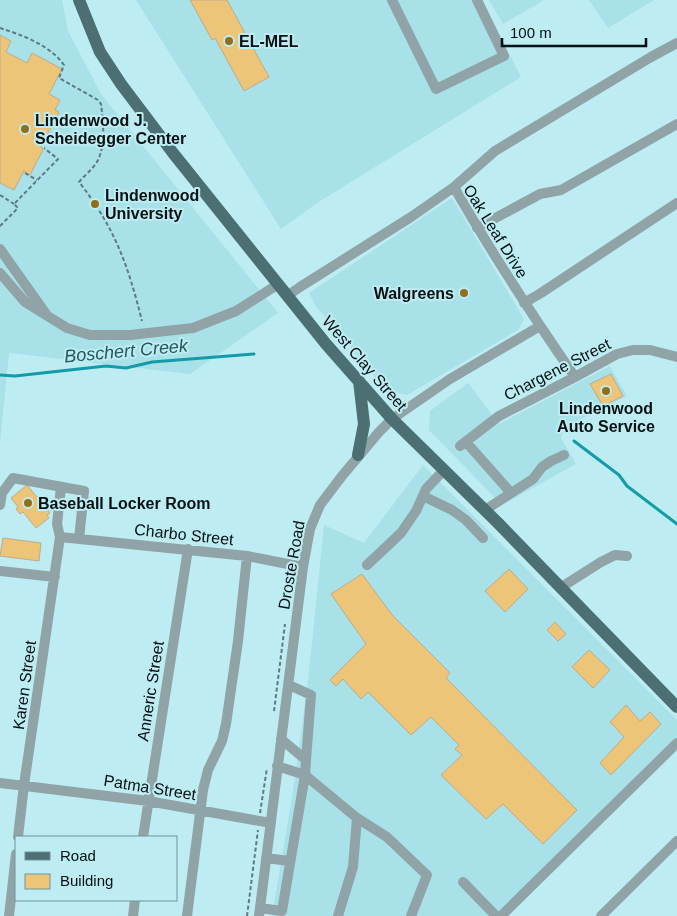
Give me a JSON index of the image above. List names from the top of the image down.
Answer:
{
  "streets": {
    "main road": ["West Clay Street"],
    "street": [
      "Oak Leaf Drive",
      "Chargene Street",
      "Charbo Street",
      "Droste Road",
      "Karen Street",
      "Anneric Street",
      "Patma Street"
    ]
  },
  "crossings": [
    ["Oak Leaf Drive", "West Clay Street"],
    ["Oak Leaf Drive", "Chargene Street"],
    ["Oak Leaf Drive", "Droste Road"],
    ["West Clay Street", "Droste Road"],
    ["Charbo Street", "Droste Road"],
    ["Charbo Street", "Karen Street"],
    ["Charbo Street", "Anneric Street"],
    ["Droste Road", "Patma Street"],
    ["Karen Street", "Patma Street"],
    ["Anneric Street", "Patma Street"]
  ],
  "water": ["Boschert Creek"],
  "places": [
    "EL-MEL",
    "Lindenwood J. Scheidegger Center",
    "Lindenwood University",
    "Walgreens",
    "Lindenwood Auto Service",
    "Baseball Locker Room"
  ],
  "legend": ["Road", "Building"],
  "scale_bar": "100 m"
}
